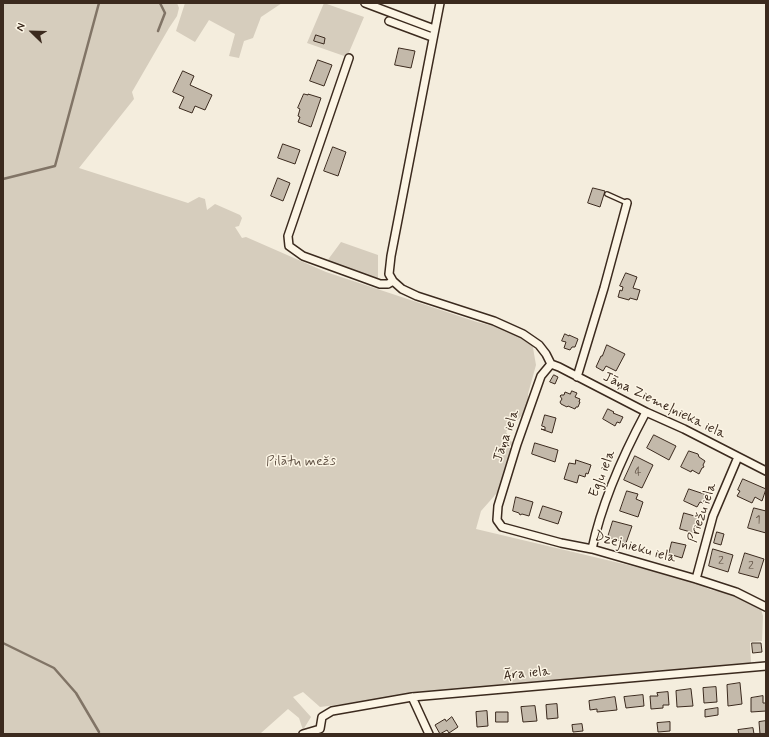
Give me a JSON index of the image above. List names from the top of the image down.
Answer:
{
  "streets": {
    "street": [
      "Jāņa Ziemeļnieka iela",
      "Jāņa iela",
      "Egļu iela",
      "Priežu iela",
      "Dzejnieku iela",
      "Āra iela"
    ]
  },
  "crossings": [
    ["Jāņa Ziemeļnieka iela", "Jāņa iela"],
    ["Jāņa Ziemeļnieka iela", "Egļu iela"],
    ["Jāņa Ziemeļnieka iela", "Priežu iela"],
    ["Jāņa iela", "Dzejnieku iela"],
    ["Egļu iela", "Dzejnieku iela"],
    ["Priežu iela", "Dzejnieku iela"]
  ],
  "parks": ["Pilātu mežs"],
  "house_numbers": [
    "4",
    "1",
    "2",
    "2"
  ],
  "north": "top left"
}
